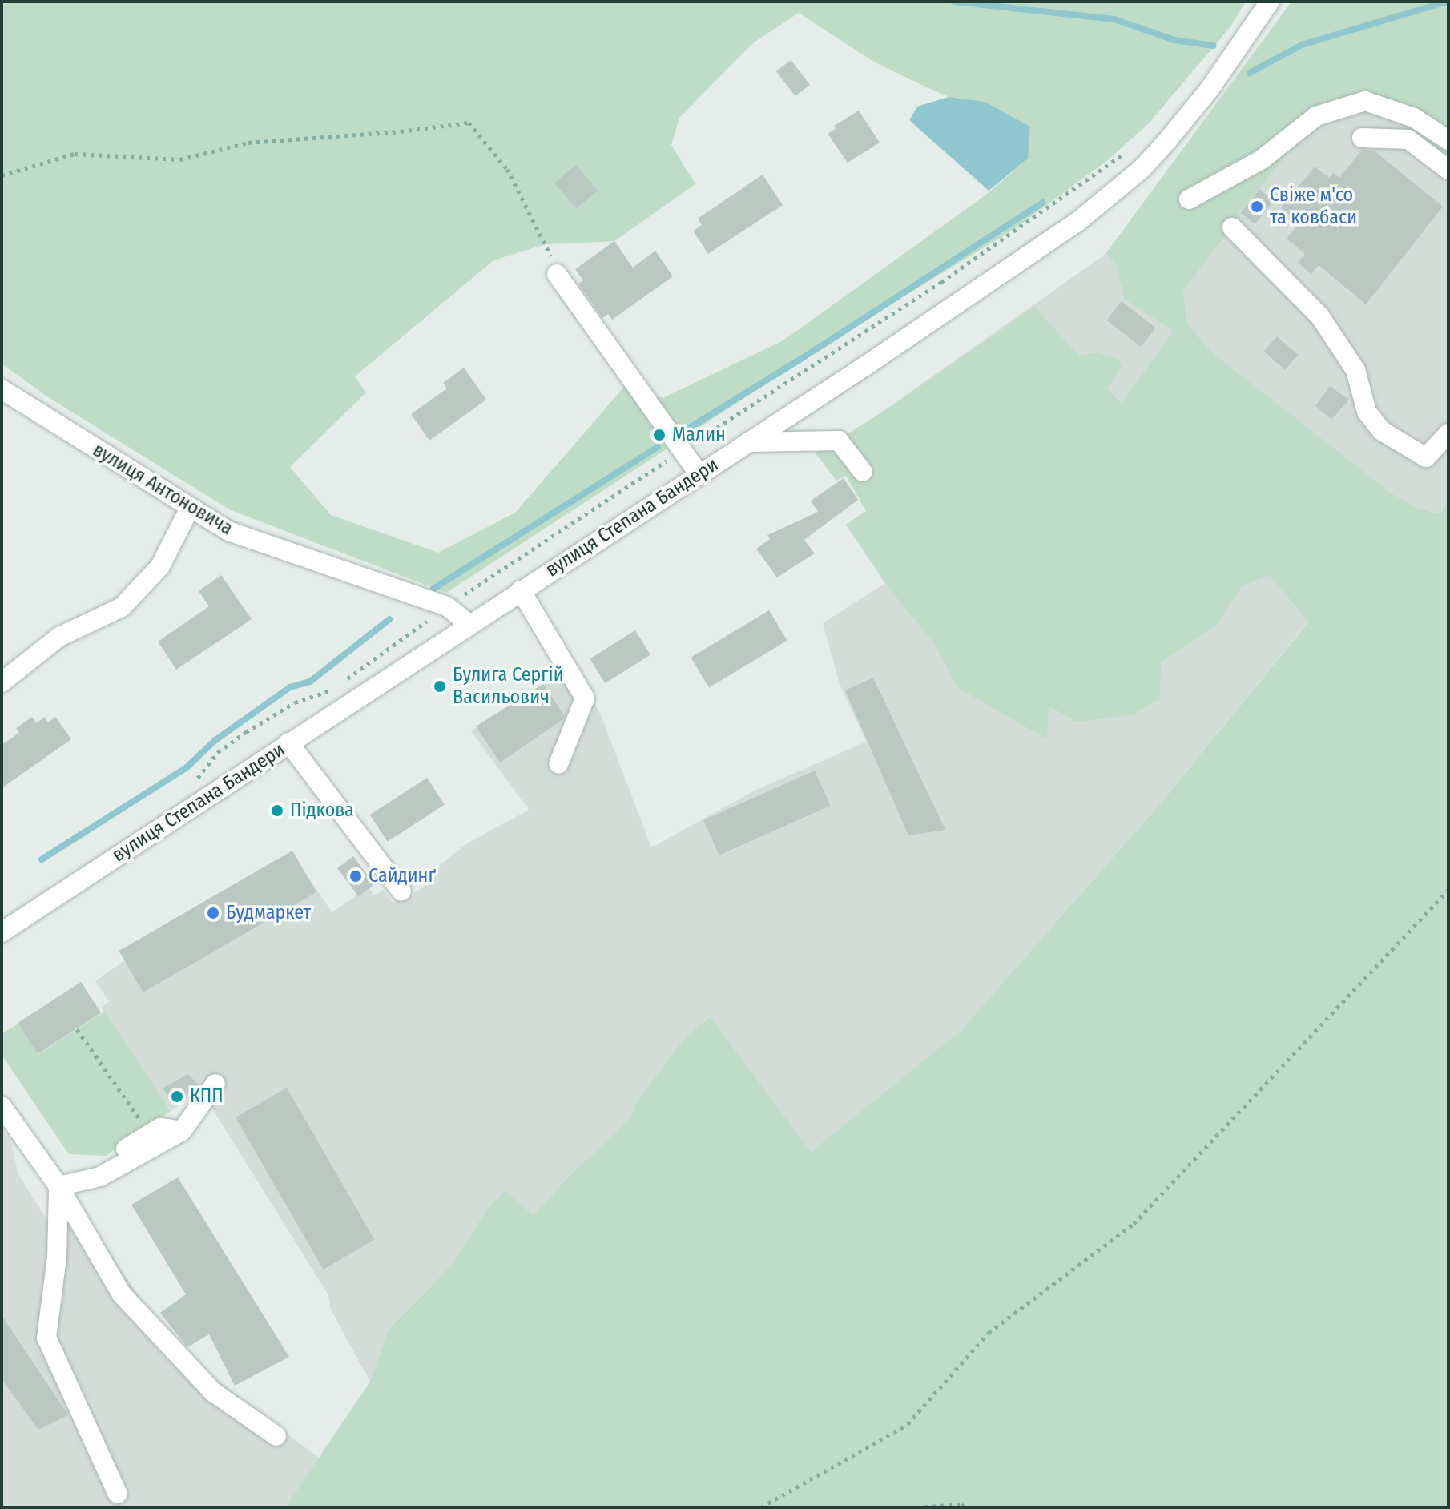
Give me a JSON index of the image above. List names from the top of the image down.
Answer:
{
  "streets": {
    "street": ["вулиця Антоновича", "вулиця Степана Бандери"]
  },
  "places": [
    "Свіже м'со та ковбаси",
    "Малин",
    "Булига Сергій Васильович",
    "Підкова",
    "Сайдинґ",
    "Будмаркет",
    "КПП"
  ]
}
